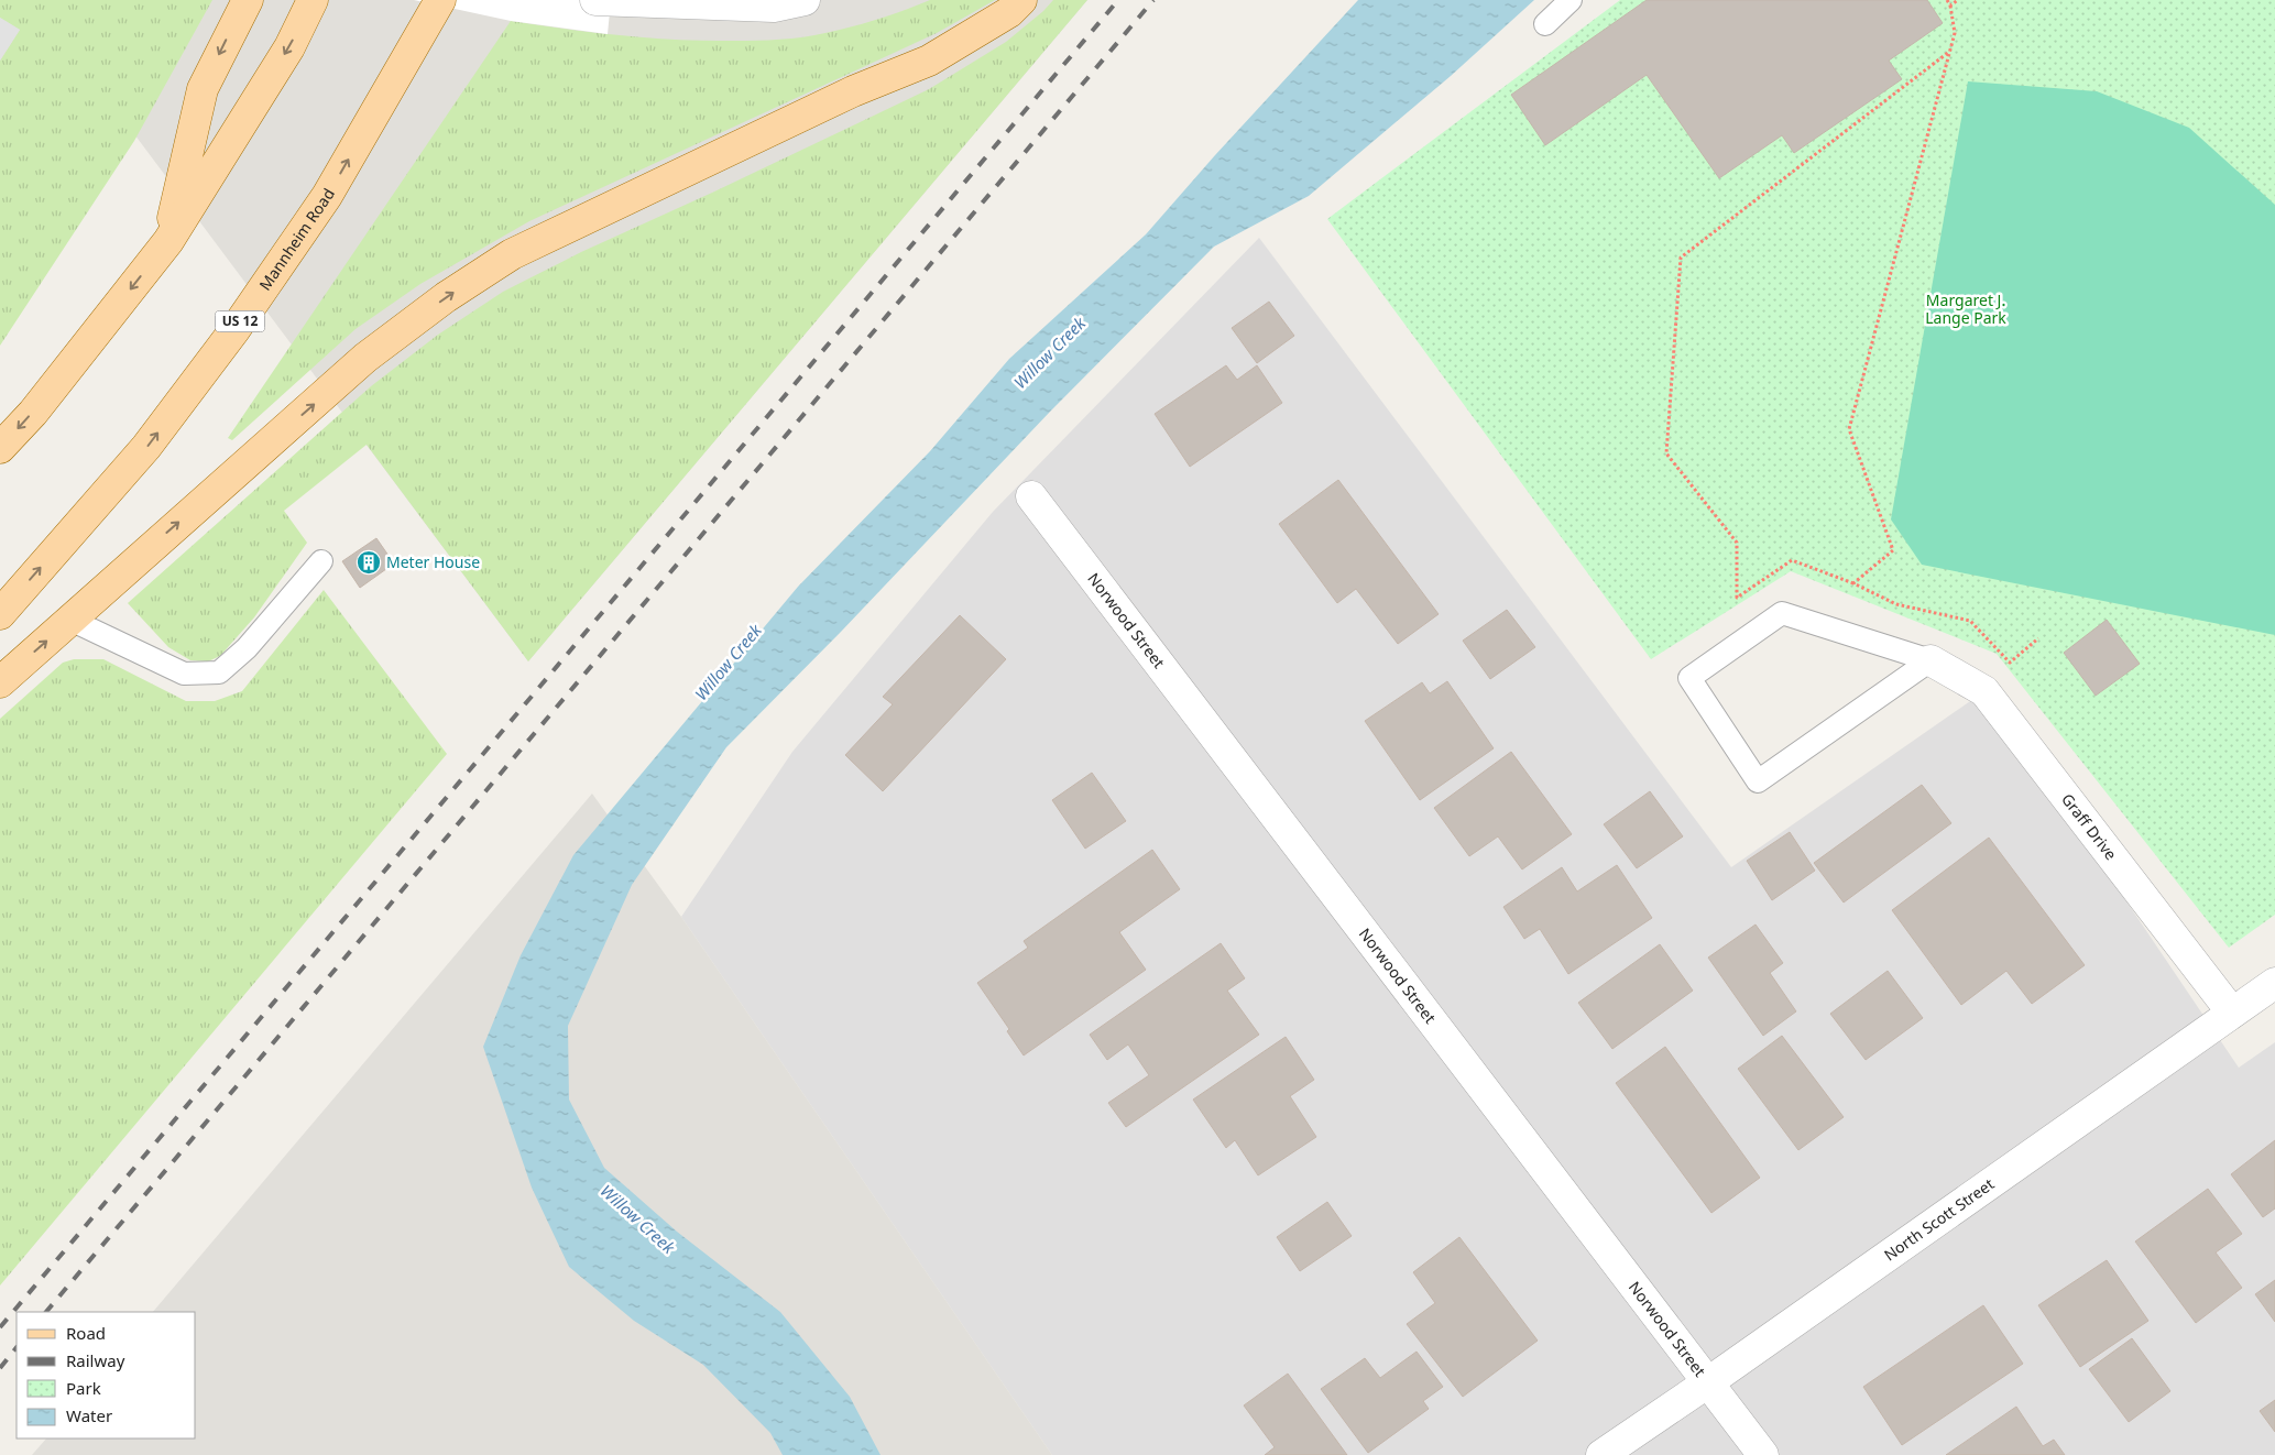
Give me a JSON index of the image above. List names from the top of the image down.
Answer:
{
  "streets": {
    "main road": ["Mannheim Road", "US 12"],
    "street": ["Norwood Street", "Graff Drive", "North Scott Street"]
  },
  "crossings": [
    ["Norwood Street", "North Scott Street"],
    ["Graff Drive", "North Scott Street"]
  ],
  "water": ["Willow Creek"],
  "parks": ["Margaret J. Lange Park"],
  "places": {
    "building": ["Meter House"]
  },
  "legend": [
    "Road",
    "Railway",
    "Park",
    "Water"
  ]
}
